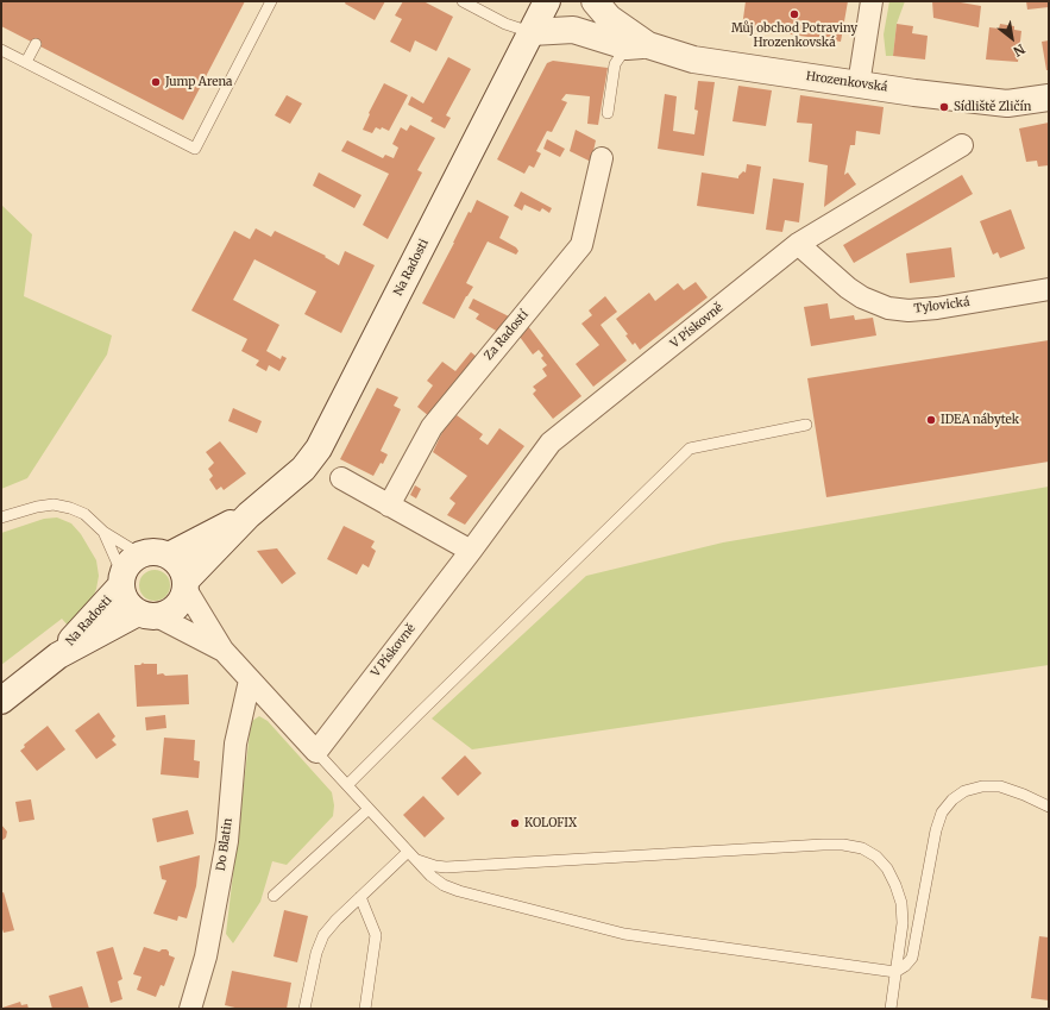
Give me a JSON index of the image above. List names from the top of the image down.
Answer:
{
  "streets": {
    "main road": ["Hrozenkovská", "Na Radosti"],
    "street": [
      "Tylovická",
      "V Pískovně",
      "Za Radostí",
      "Do Blatin"
    ]
  },
  "crossings": [
    ["Hrozenkovská", "Na Radosti"],
    ["Tylovická", "V Pískovně"]
  ],
  "places": [
    "Můj obchod Potraviny Hrozenkovská",
    "Jump Arena",
    "Sídliště Zličín",
    "IDEA nábytek",
    "KOLOFIX"
  ],
  "north": "bottom right"
}
